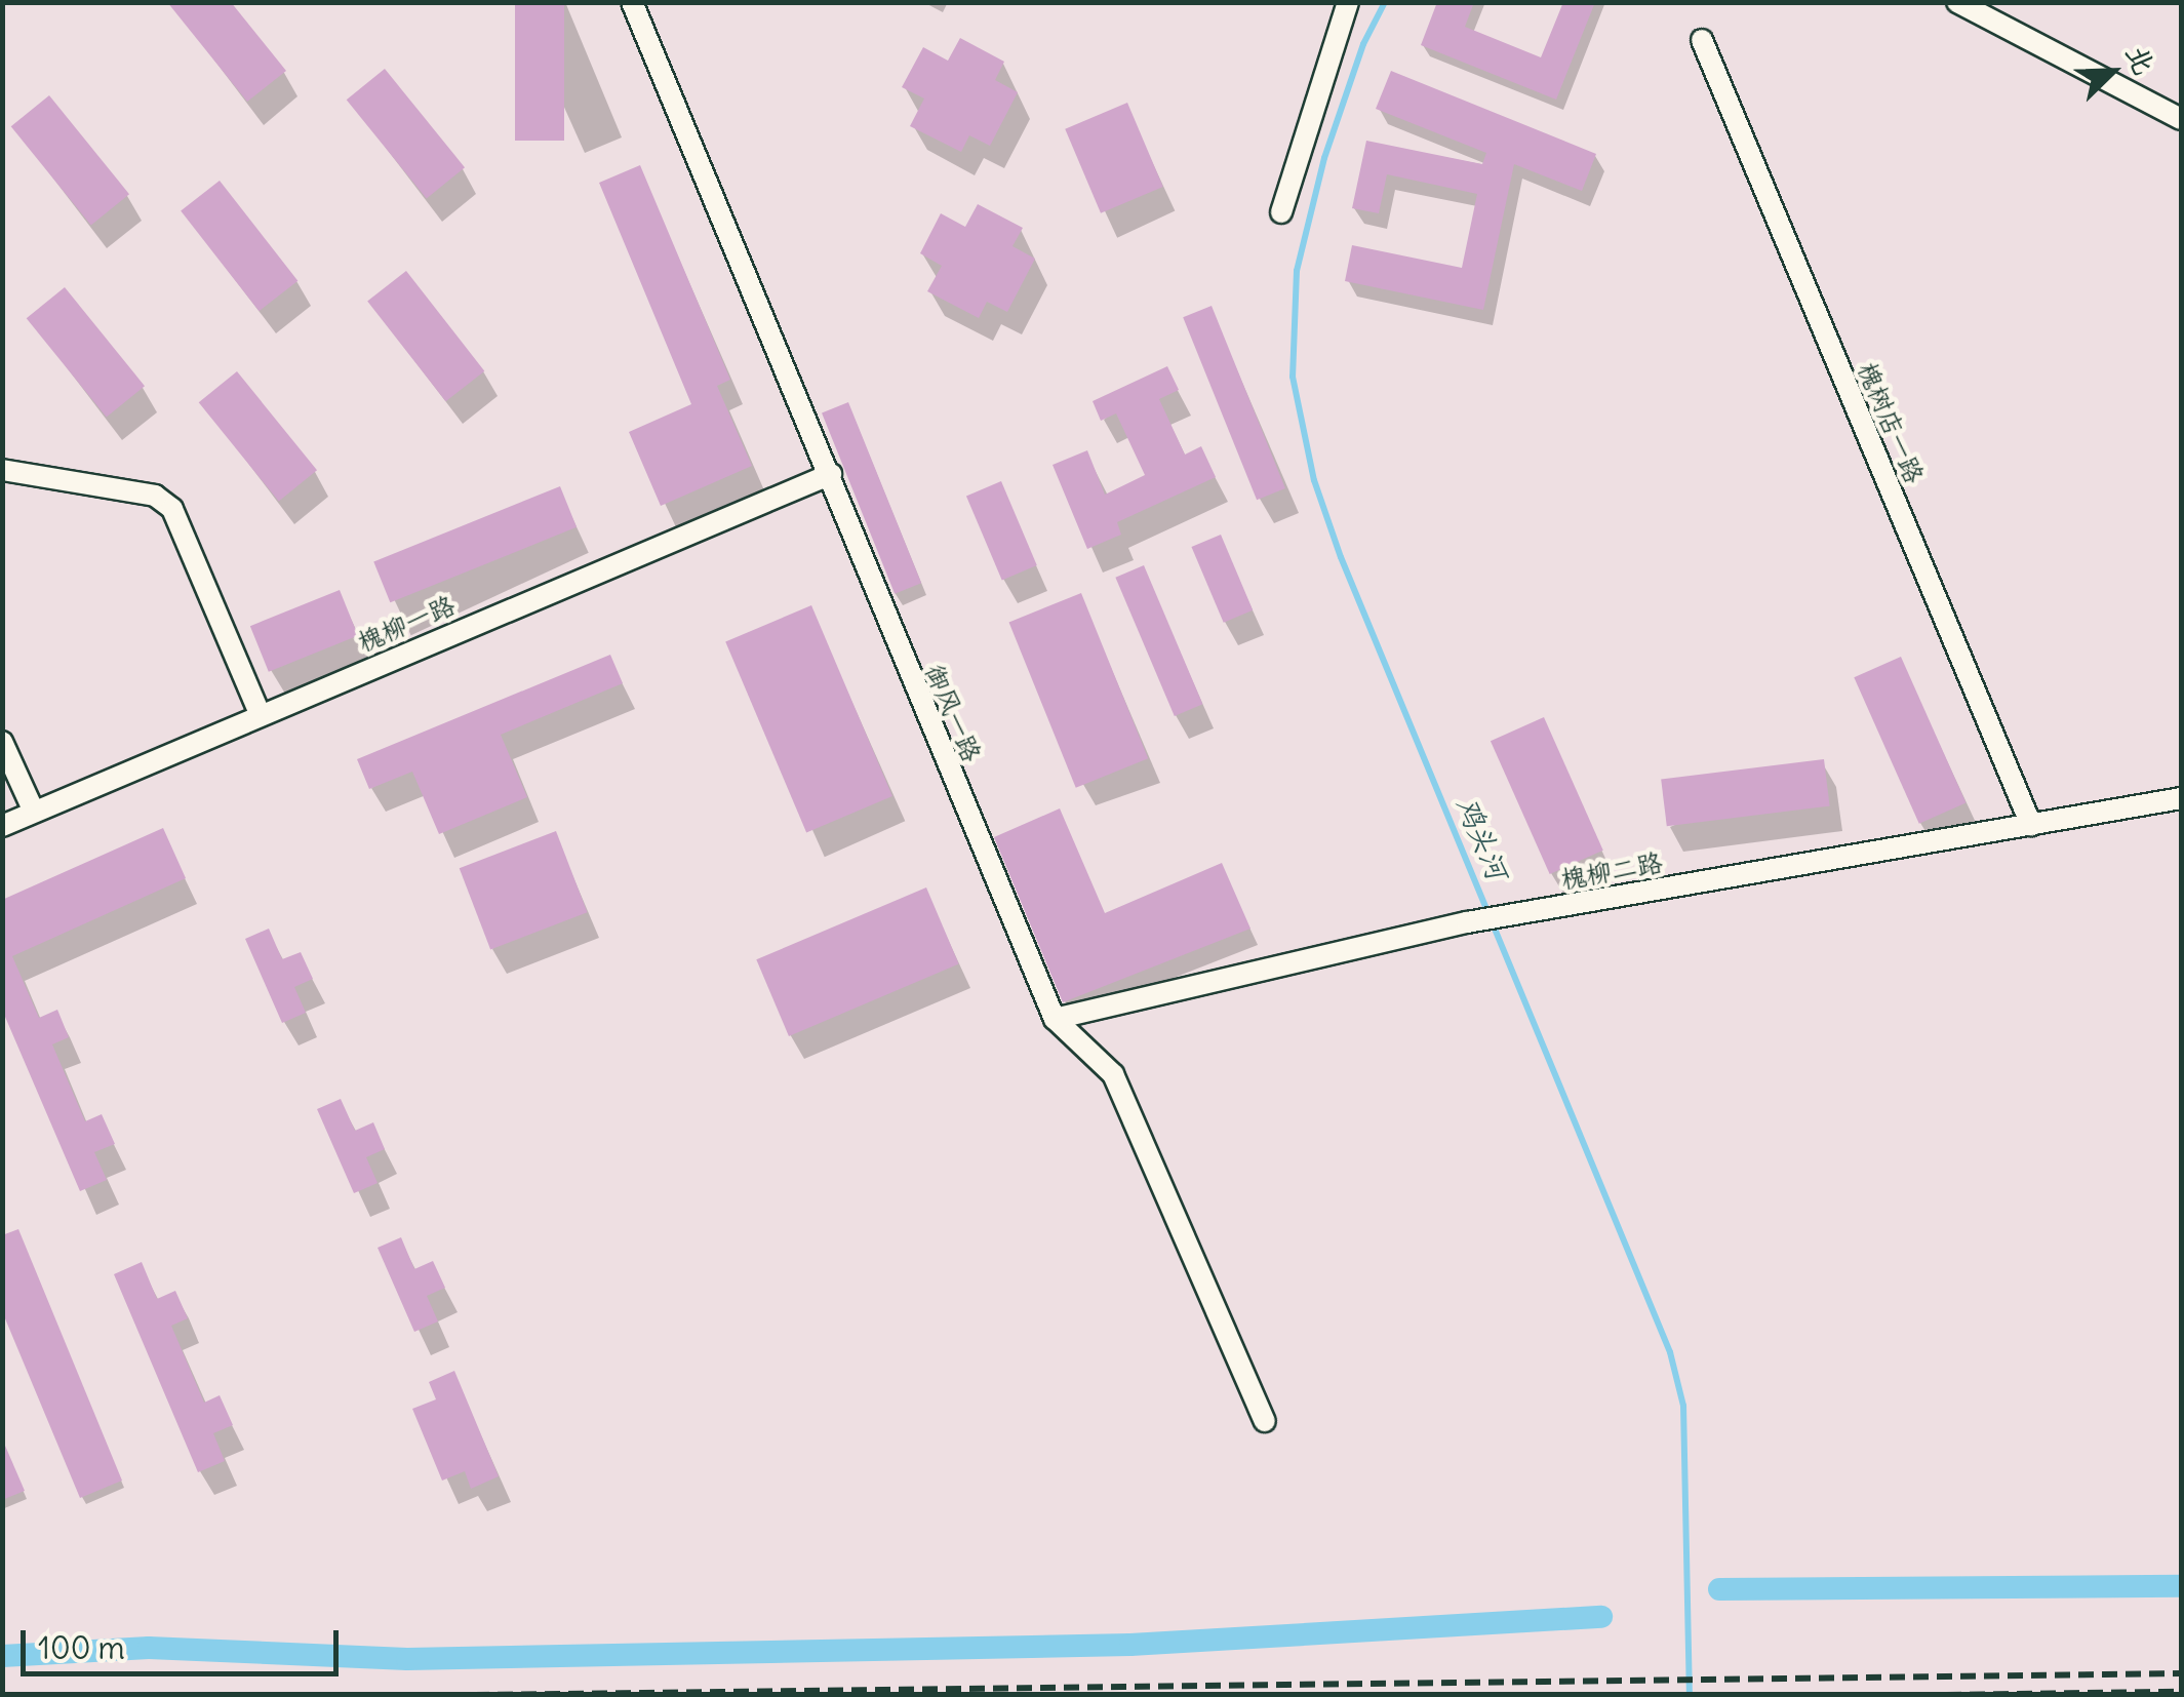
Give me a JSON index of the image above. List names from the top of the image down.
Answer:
{
  "streets": {
    "street": [
      "槐树店一路",
      "槐柳一路",
      "御风一路",
      "槐柳二路"
    ]
  },
  "crossings": [
    ["槐树店一路", "槐柳二路"],
    ["槐柳一路", "御风一路"],
    ["御风一路", "槐柳二路"]
  ],
  "water": ["鸡头河"],
  "scale_bar": "100 m",
  "north": "top right"
}
